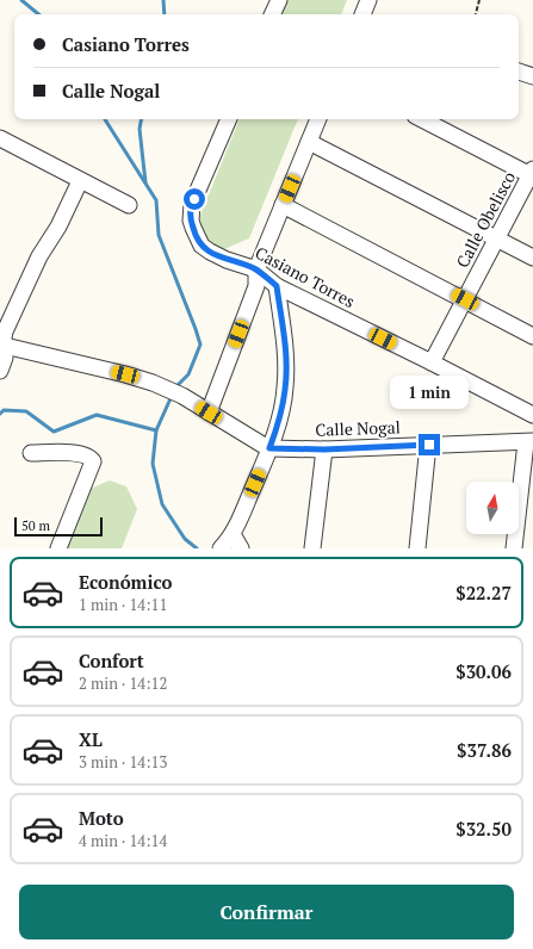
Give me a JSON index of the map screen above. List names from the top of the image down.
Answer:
{
  "streets": {
    "street": ["Calle Obelisco", "Casiano Torres", "Calle Nogal"]
  },
  "crossings": [
    ["Calle Obelisco", "Casiano Torres"]
  ],
  "scale_bar": "50 m",
  "north": "top",
  "page": {
    "banner": ["Casiano Torres", "Calle Nogal"],
    "bubble": "1 min",
    "scale": "50 m",
    "list": [
      {
        "name": "Económico",
        "note": "1 min · 14:11",
        "value": "$22.27"
      },
      {
        "name": "Confort",
        "note": "2 min · 14:12",
        "value": "$30.06"
      },
      {
        "name": "XL",
        "note": "3 min · 14:13",
        "value": "$37.86"
      },
      {
        "name": "Moto",
        "note": "4 min · 14:14",
        "value": "$32.50"
      }
    ],
    "buttons": "Confirmar"
  }
}
